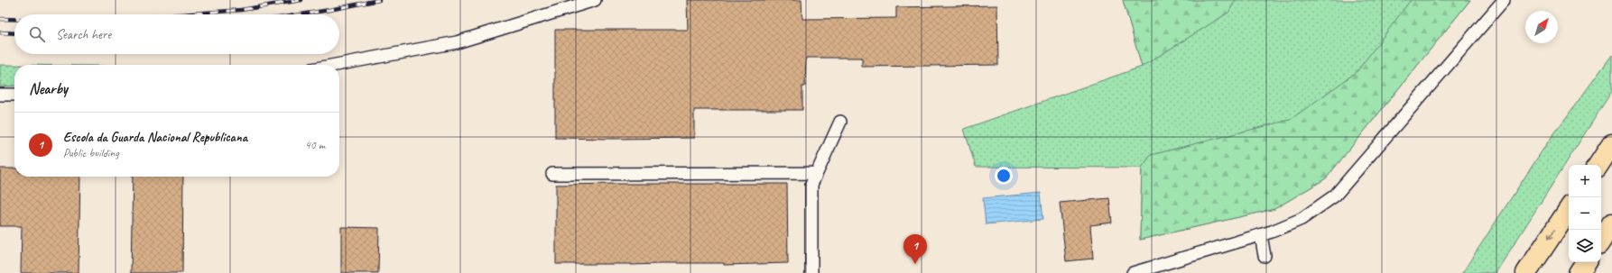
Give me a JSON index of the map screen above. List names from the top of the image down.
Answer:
{
  "north": "top right",
  "page": {
    "search": "Search here",
    "heading": "Nearby",
    "list": [
      {
        "mark": "1",
        "name": "Escola da Guarda Nacional Republicana",
        "note": "Public building",
        "value": "40 m"
      }
    ],
    "map_buttons": ["+", "−"],
    "pins": "1"
  }
}
